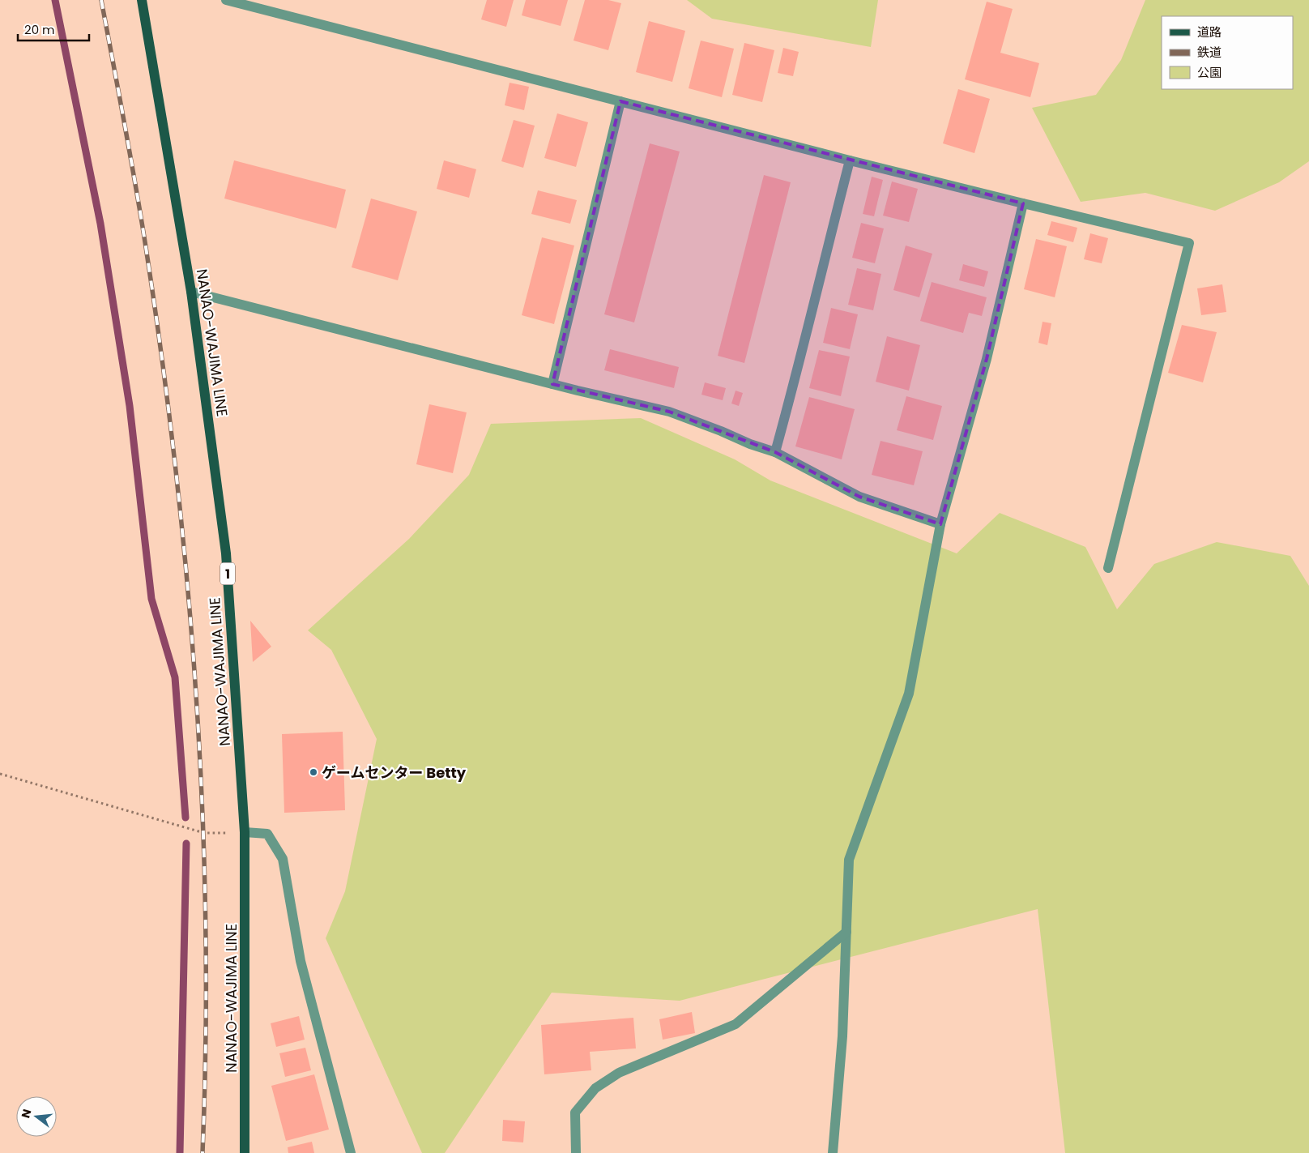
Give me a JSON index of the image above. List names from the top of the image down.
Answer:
{
  "streets": {
    "main road": ["NANAO-WAJIMA LINE", "1"]
  },
  "places": ["ゲームセンター Betty"],
  "legend": ["道路", "鉄道", "公園"],
  "scale_bar": "20 m",
  "north": "left"
}
